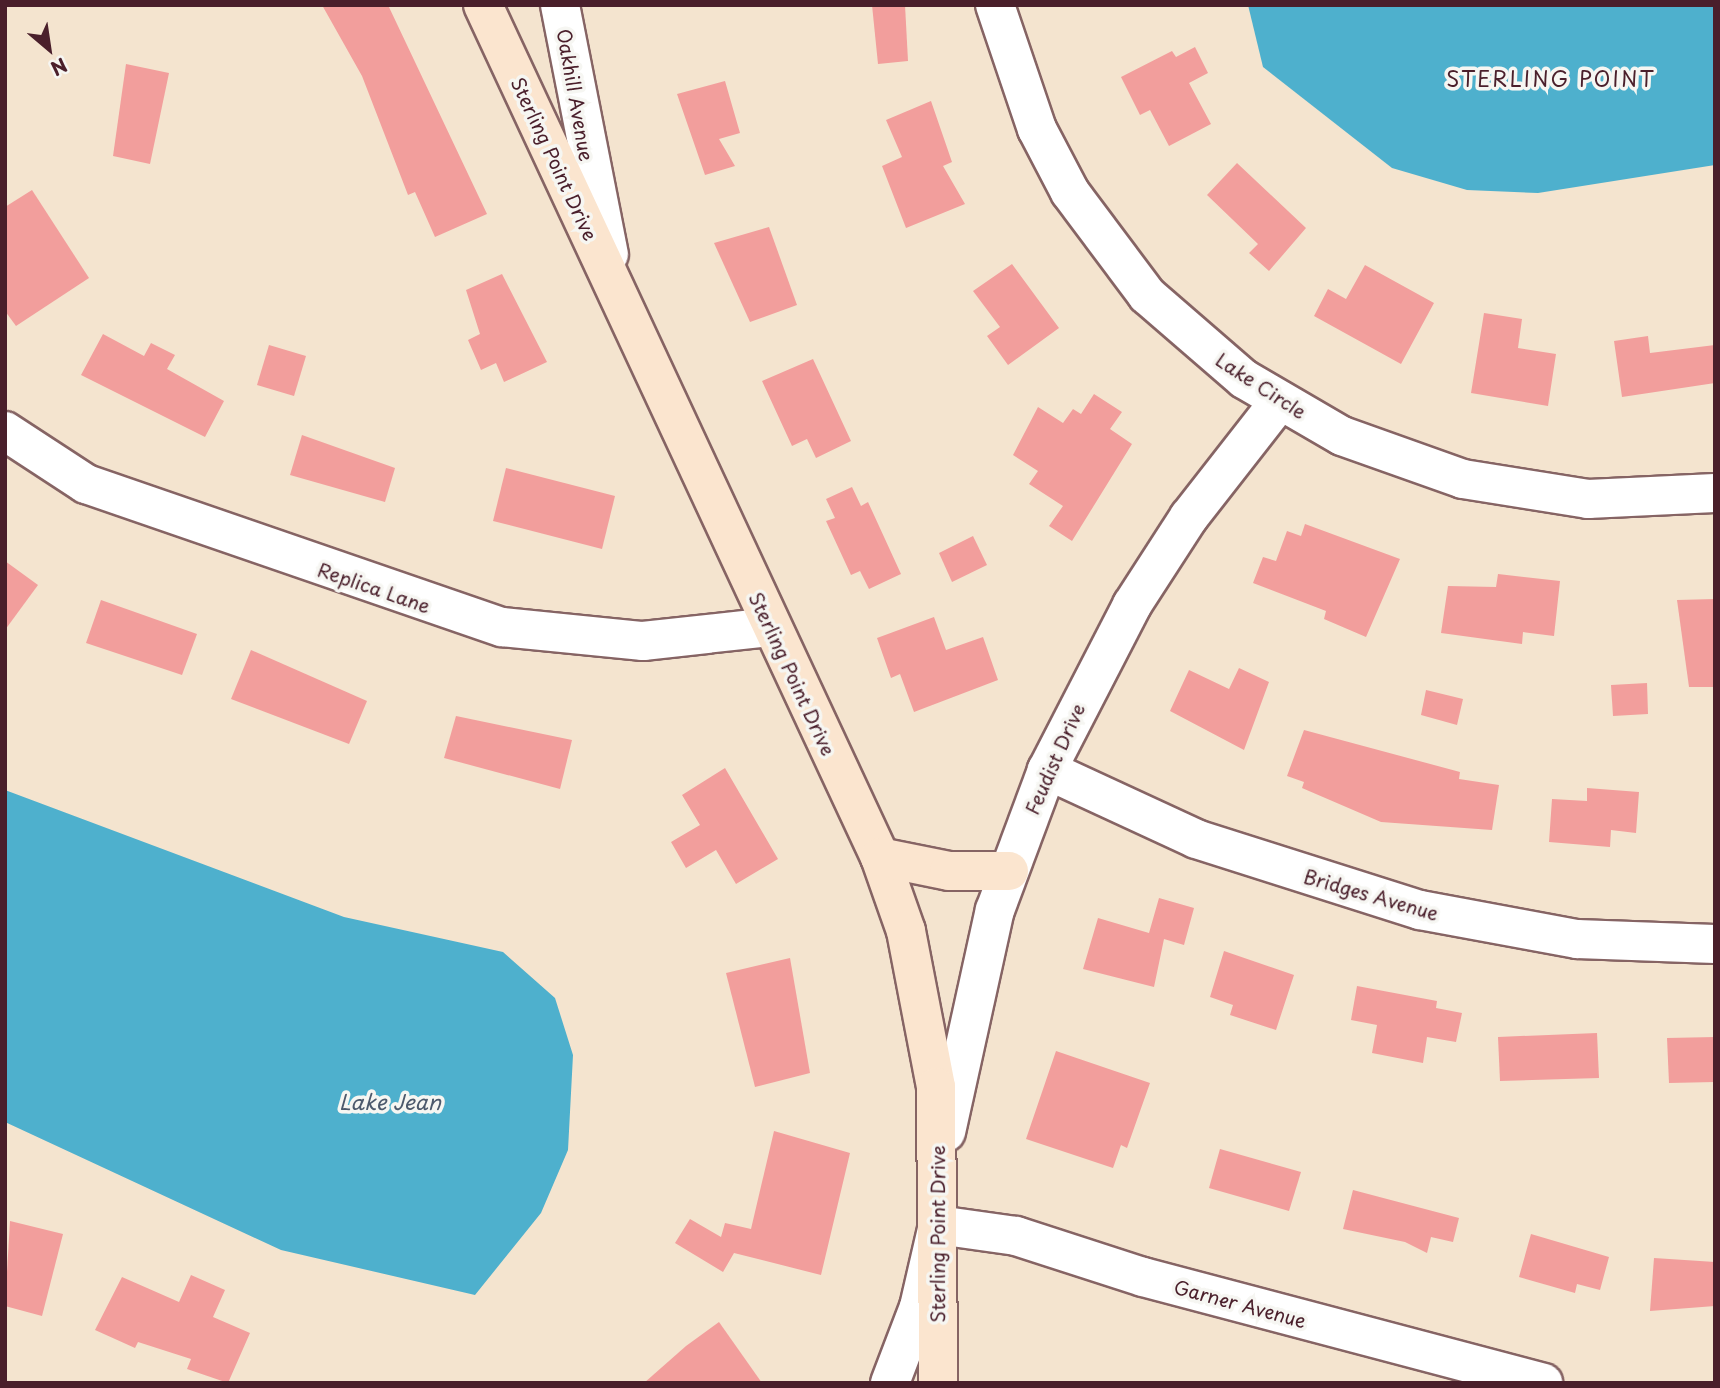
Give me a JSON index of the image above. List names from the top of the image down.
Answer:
{
  "streets": {
    "street": [
      "Oakhill Avenue",
      "Sterling Point Drive",
      "Lake Circle",
      "Replica Lane",
      "Feudist Drive",
      "Bridges Avenue",
      "Garner Avenue"
    ]
  },
  "crossings": [
    ["Oakhill Avenue", "Sterling Point Drive"],
    ["Sterling Point Drive", "Replica Lane"],
    ["Sterling Point Drive", "Feudist Drive"],
    ["Sterling Point Drive", "Garner Avenue"],
    ["Lake Circle", "Feudist Drive"],
    ["Feudist Drive", "Bridges Avenue"]
  ],
  "districts": ["STERLING POINT"],
  "water": ["Lake Jean"],
  "north": "bottom right"
}
